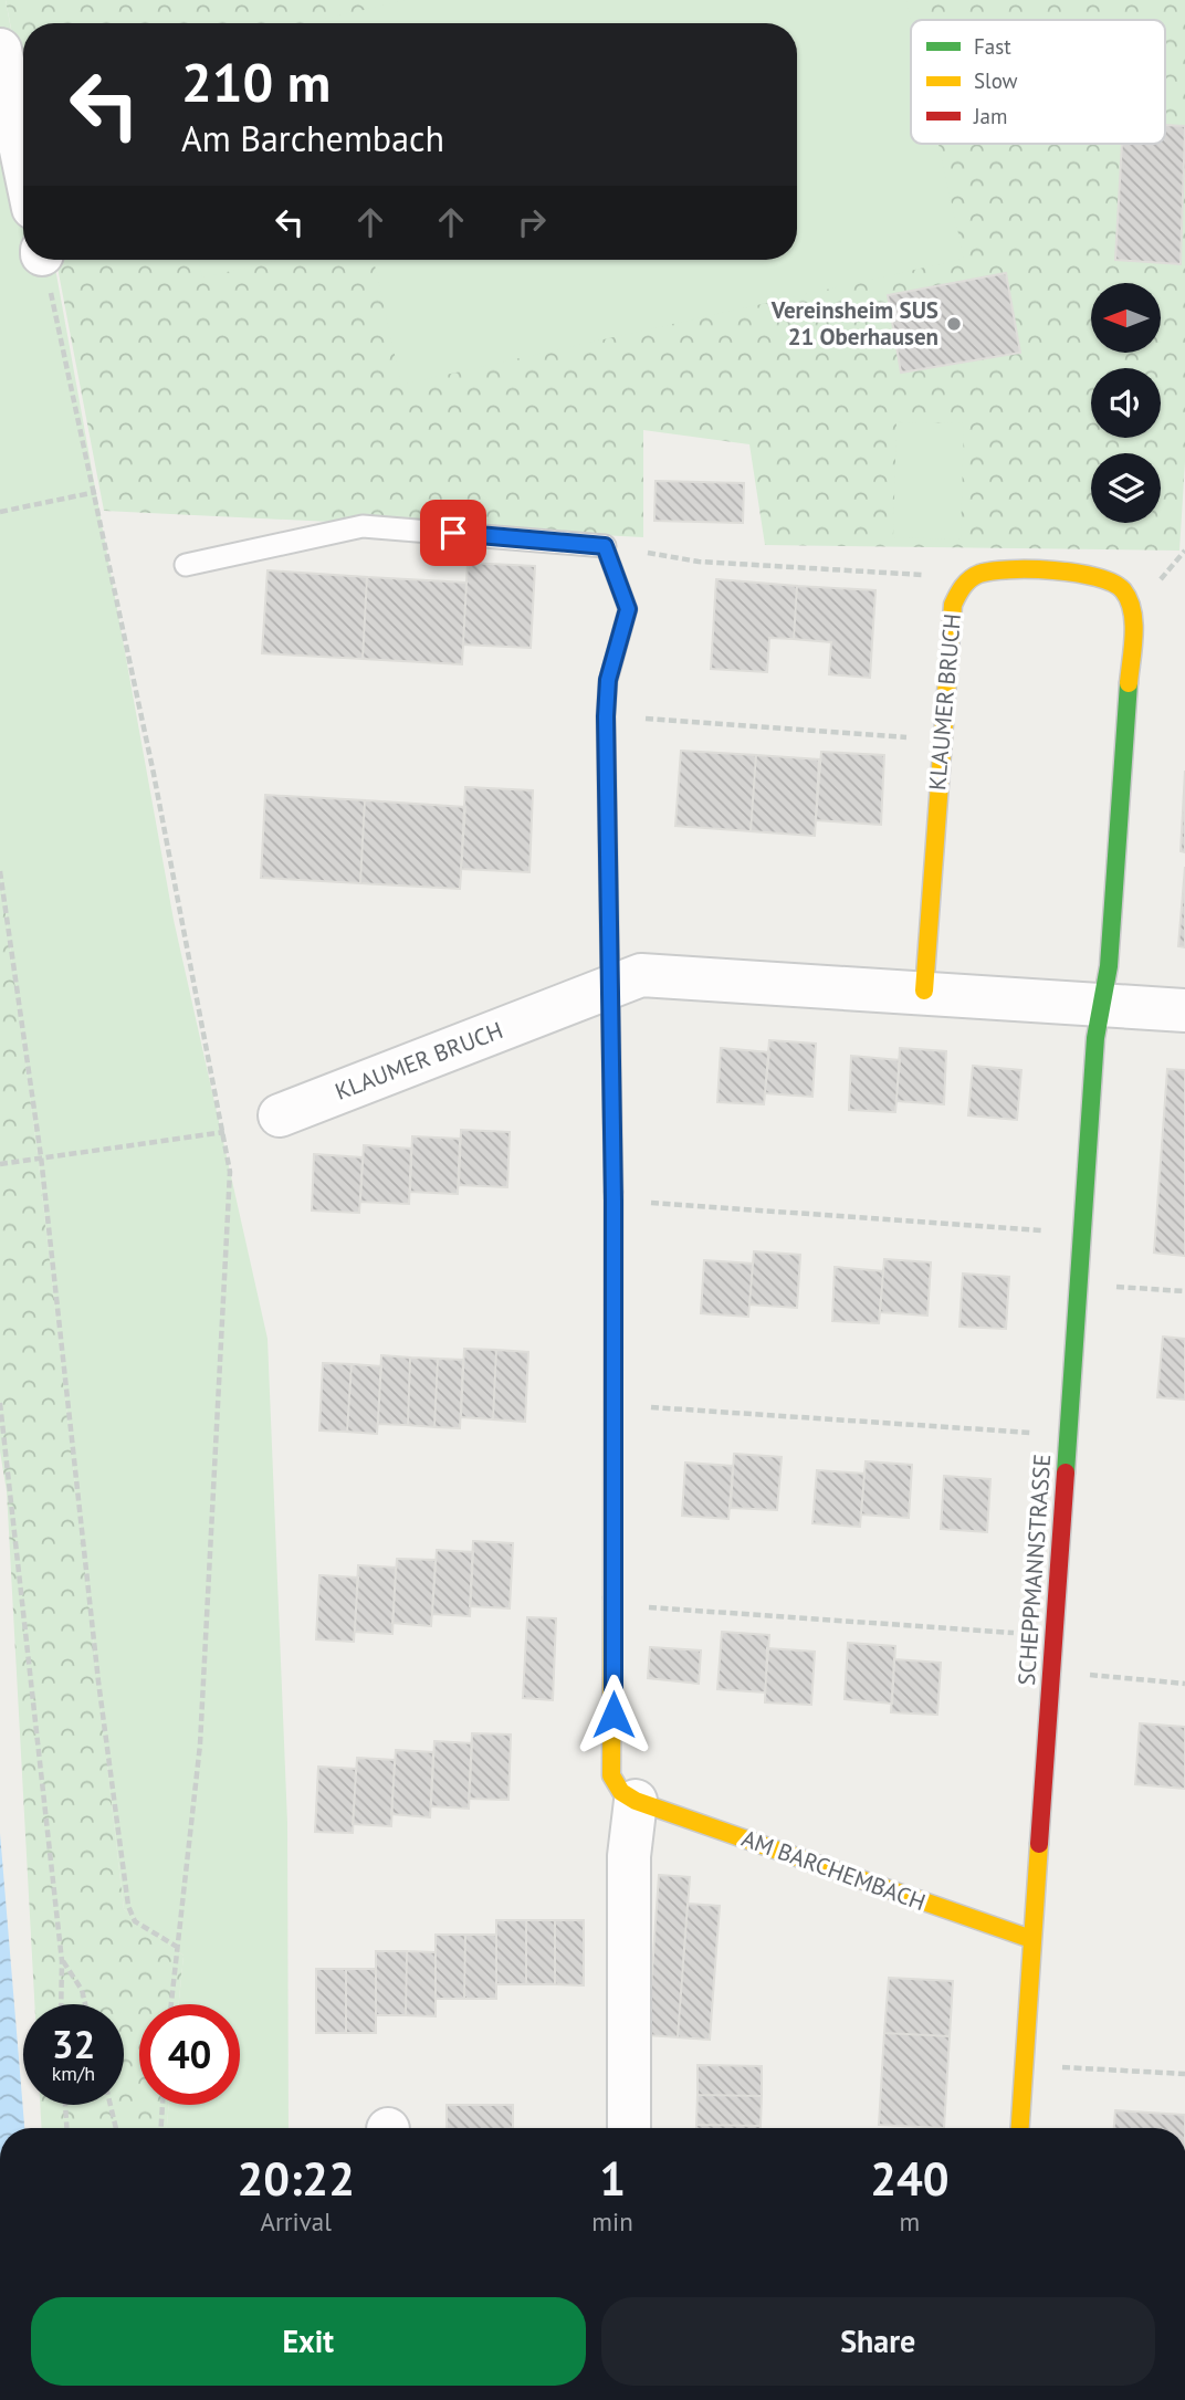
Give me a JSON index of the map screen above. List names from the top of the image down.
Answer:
{
  "streets": {
    "street": ["KLAUMER BRUCH", "SCHEPPMANNSTRASSE", "AM BARCHEMBACH"]
  },
  "crossings": [
    ["KLAUMER BRUCH", "SCHEPPMANNSTRASSE"],
    ["SCHEPPMANNSTRASSE", "AM BARCHEMBACH"]
  ],
  "places": ["Vereinsheim SUS 21 Oberhausen"],
  "legend": ["Fast", "Slow", "Jam"],
  "north": "left",
  "page": {
    "turn": ["210 m", "Am Barchembach"],
    "speed": "32 km/h",
    "limit": "40",
    "eta": [
      "20:22",
      "Arrival",
      "1",
      "min",
      "240",
      "m"
    ],
    "buttons": ["Exit", "Share"]
  }
}
